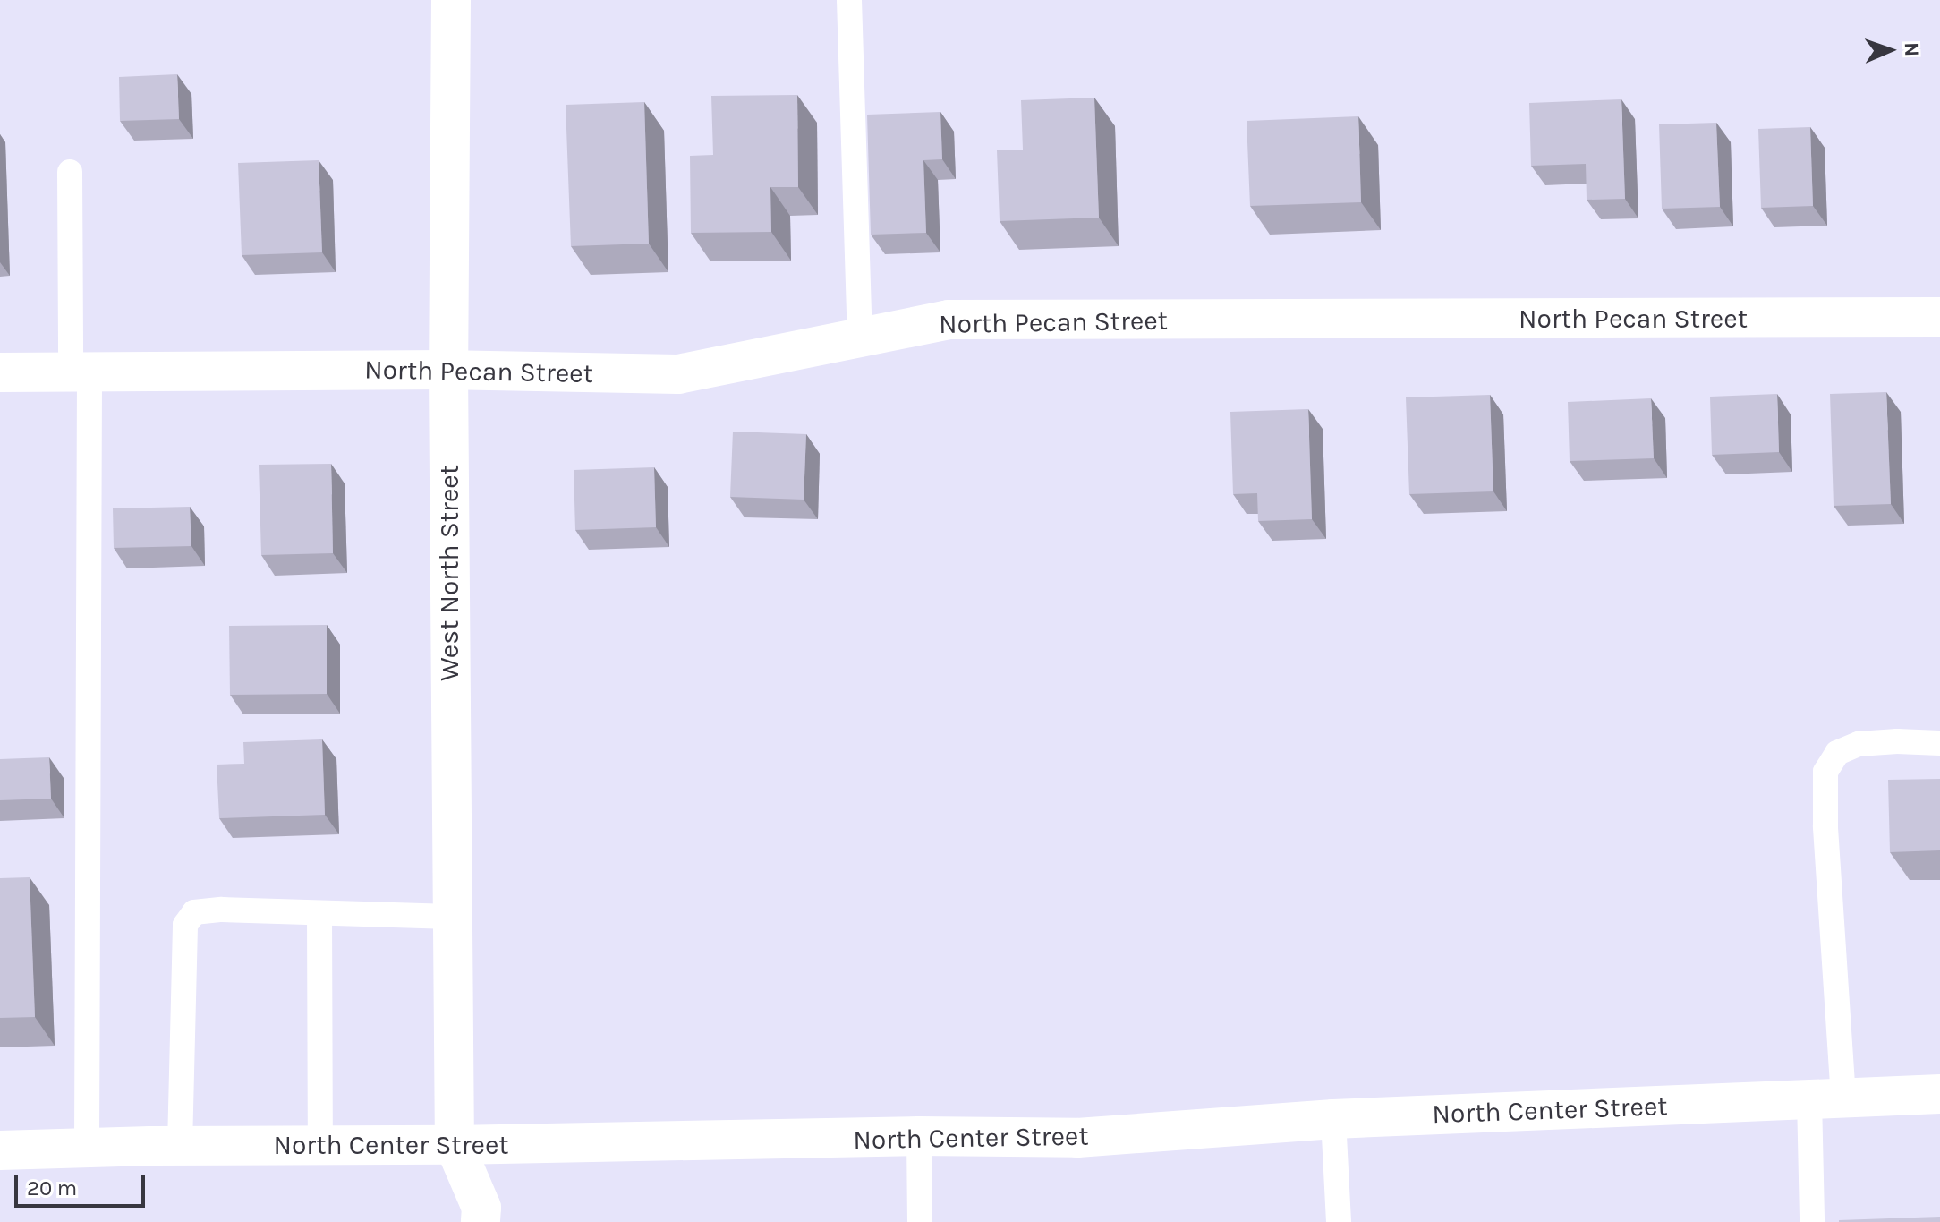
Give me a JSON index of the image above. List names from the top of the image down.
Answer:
{
  "streets": {
    "street": ["North Pecan Street", "West North Street", "North Center Street"]
  },
  "crossings": [
    ["North Pecan Street", "West North Street"],
    ["West North Street", "North Center Street"]
  ],
  "scale_bar": "20 m",
  "north": "right"
}
